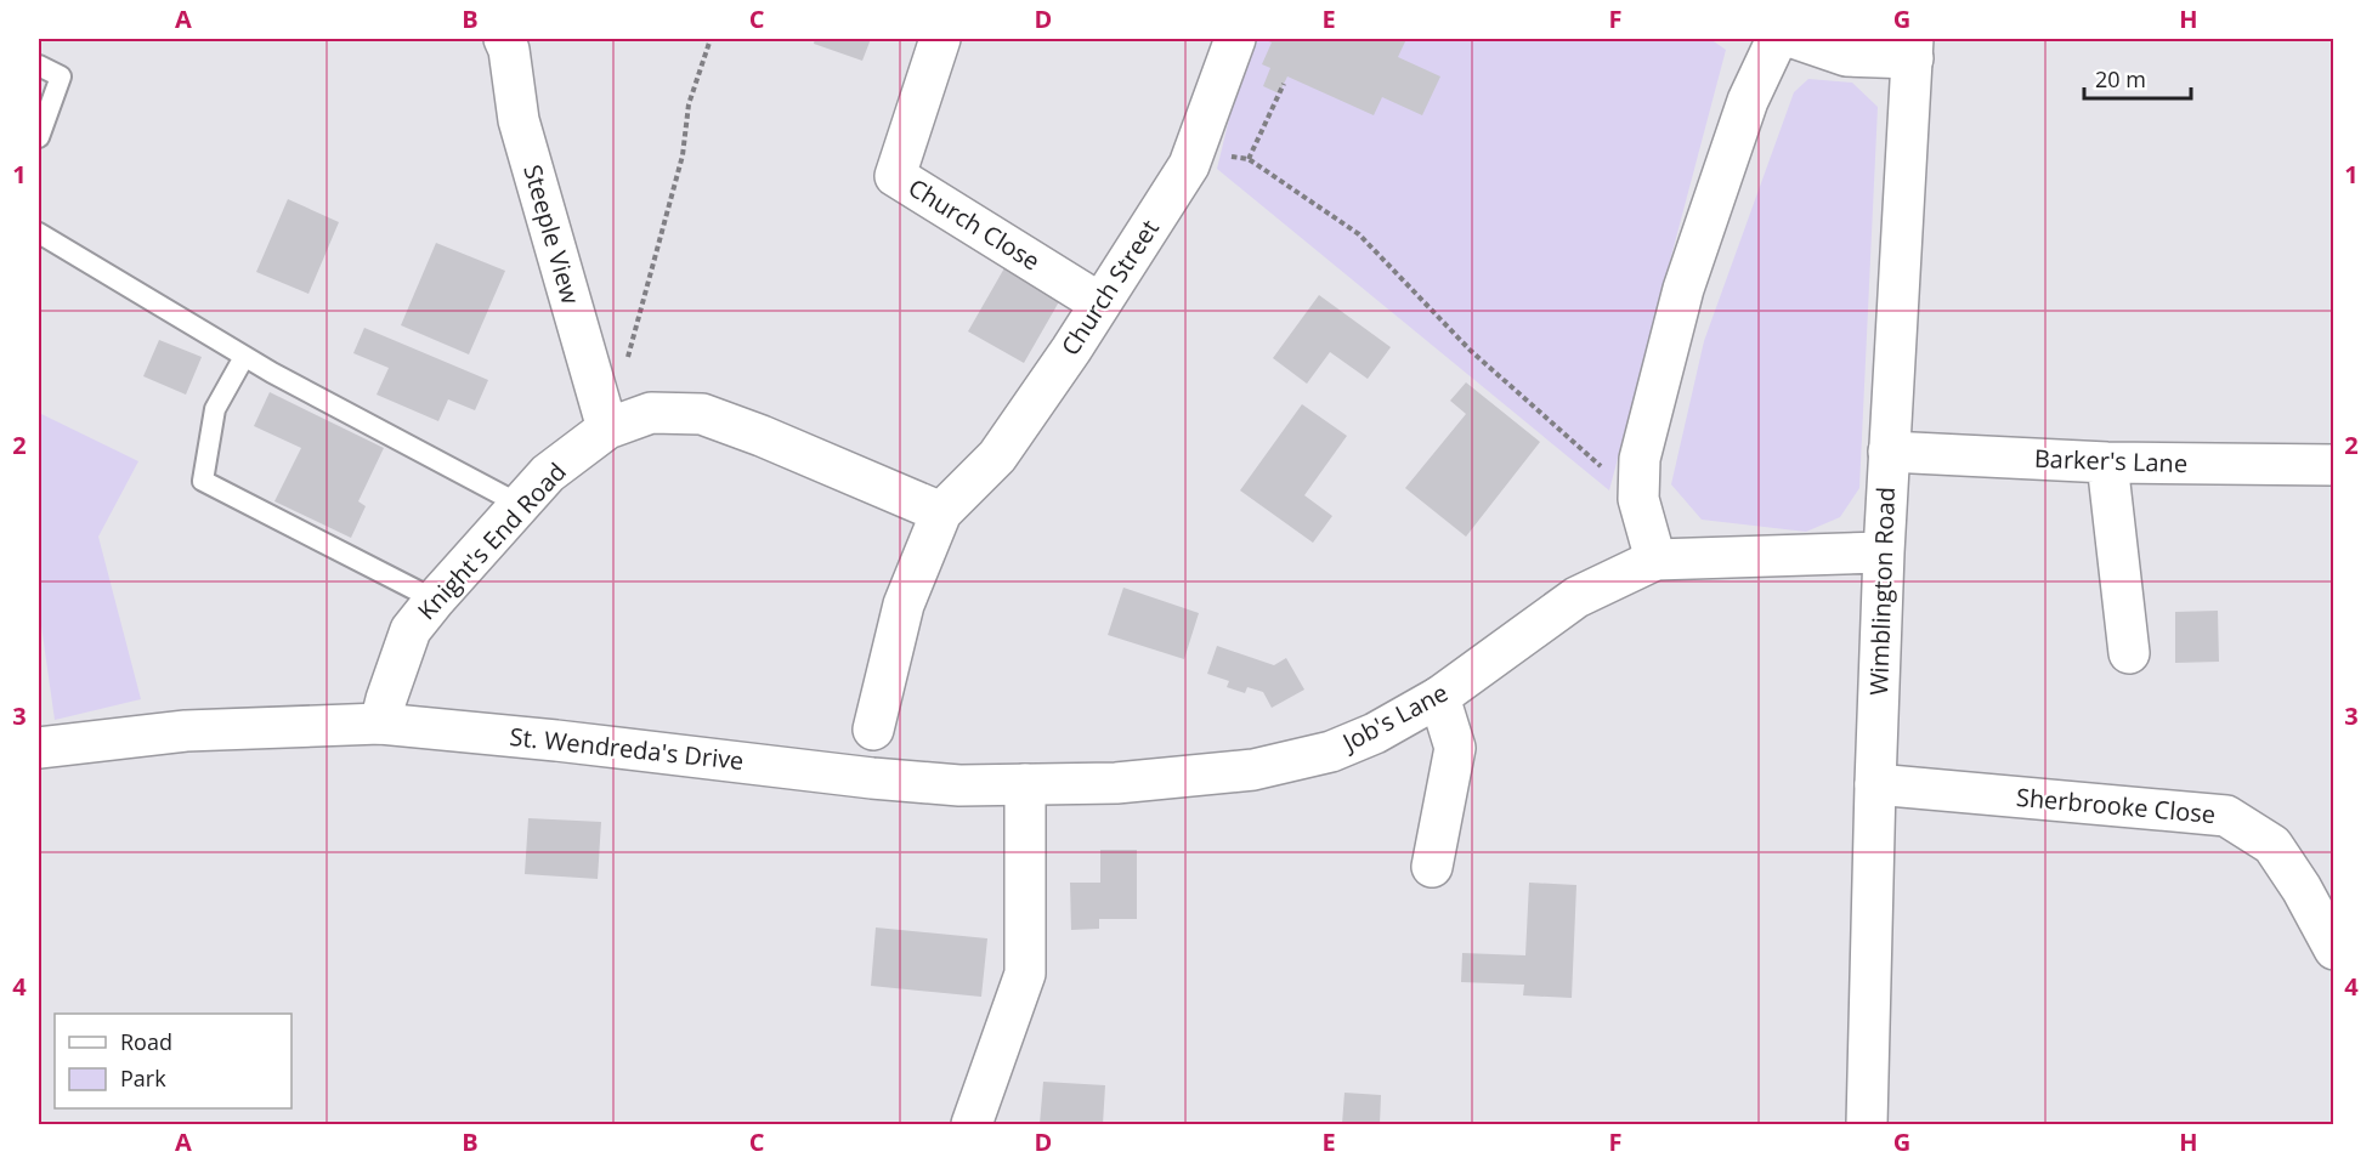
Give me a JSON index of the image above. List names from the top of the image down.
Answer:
{
  "streets": {
    "street": [
      "Church Close",
      "Steeple View",
      "Church Street",
      "Barker's Lane",
      "Knight's End Road",
      "Wimblington Road",
      "Job's Lane",
      "St. Wendreda's Drive",
      "Sherbrooke Close"
    ]
  },
  "crossings": [
    ["Church Close", "Church Street"],
    ["Steeple View", "Knight's End Road"],
    ["Church Street", "Knight's End Road"],
    ["Barker's Lane", "Wimblington Road"],
    ["Knight's End Road", "St. Wendreda's Drive"],
    ["Wimblington Road", "Job's Lane"],
    ["Wimblington Road", "Sherbrooke Close"],
    ["Job's Lane", "St. Wendreda's Drive"]
  ],
  "legend": ["Road", "Park"],
  "scale_bar": "20 m",
  "grid": {
    "columns": [
      "A",
      "B",
      "C",
      "D",
      "E",
      "F",
      "G",
      "H"
    ],
    "rows": [
      "1",
      "2",
      "3",
      "4"
    ]
  }
}
